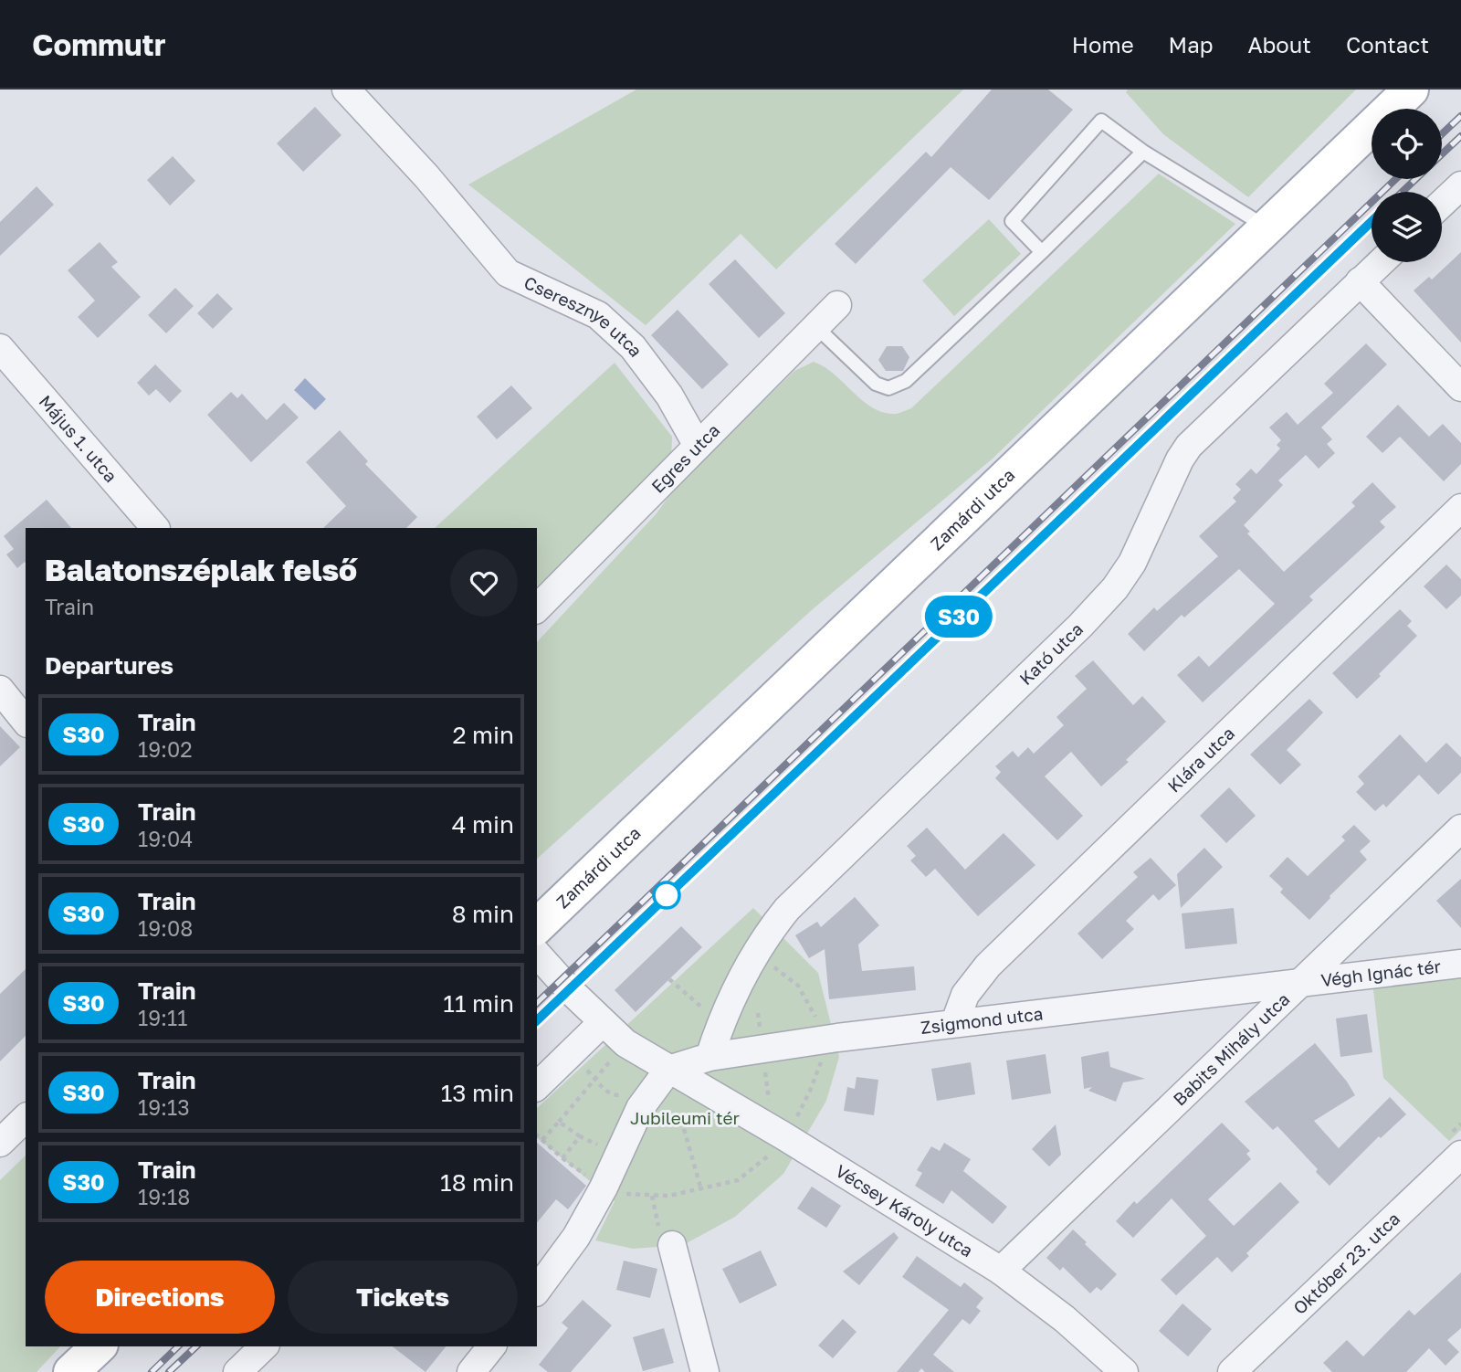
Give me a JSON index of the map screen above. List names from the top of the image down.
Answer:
{
  "streets": {
    "main road": ["Zamárdi utca"],
    "street": [
      "Cseresznye utca",
      "Május 1. utca",
      "Egres utca",
      "Kató utca",
      "Klára utca",
      "Végh Ignác tér",
      "Zsigmond utca",
      "Babits Mihály utca",
      "Vécsey Károly utca",
      "Október 23. utca"
    ]
  },
  "crossings": [
    ["Cseresznye utca", "Egres utca"],
    ["Kató utca", "Zsigmond utca"],
    ["Klára utca", "Zsigmond utca"],
    ["Végh Ignác tér", "Zsigmond utca"],
    ["Végh Ignác tér", "Babits Mihály utca"],
    ["Zsigmond utca", "Babits Mihály utca"],
    ["Zsigmond utca", "Vécsey Károly utca"],
    ["Babits Mihály utca", "Vécsey Károly utca"]
  ],
  "parks": ["Jubileumi tér"],
  "page": {
    "header": "Commutr",
    "nav": [
      "Home",
      "Map",
      "About",
      "Contact"
    ],
    "on_map": "S30",
    "heading": [
      ["Balatonszéplak felső", "Train"],
      "Departures"
    ],
    "list": [
      {
        "mark": "S30",
        "name": "Train",
        "note": "19:02",
        "value": "2 min"
      },
      {
        "mark": "S30",
        "name": "Train",
        "note": "19:04",
        "value": "4 min"
      },
      {
        "mark": "S30",
        "name": "Train",
        "note": "19:08",
        "value": "8 min"
      },
      {
        "mark": "S30",
        "name": "Train",
        "note": "19:11",
        "value": "11 min"
      },
      {
        "mark": "S30",
        "name": "Train",
        "note": "19:13",
        "value": "13 min"
      },
      {
        "mark": "S30",
        "name": "Train",
        "note": "19:18",
        "value": "18 min"
      }
    ],
    "buttons": ["Directions", "Tickets"]
  }
}
